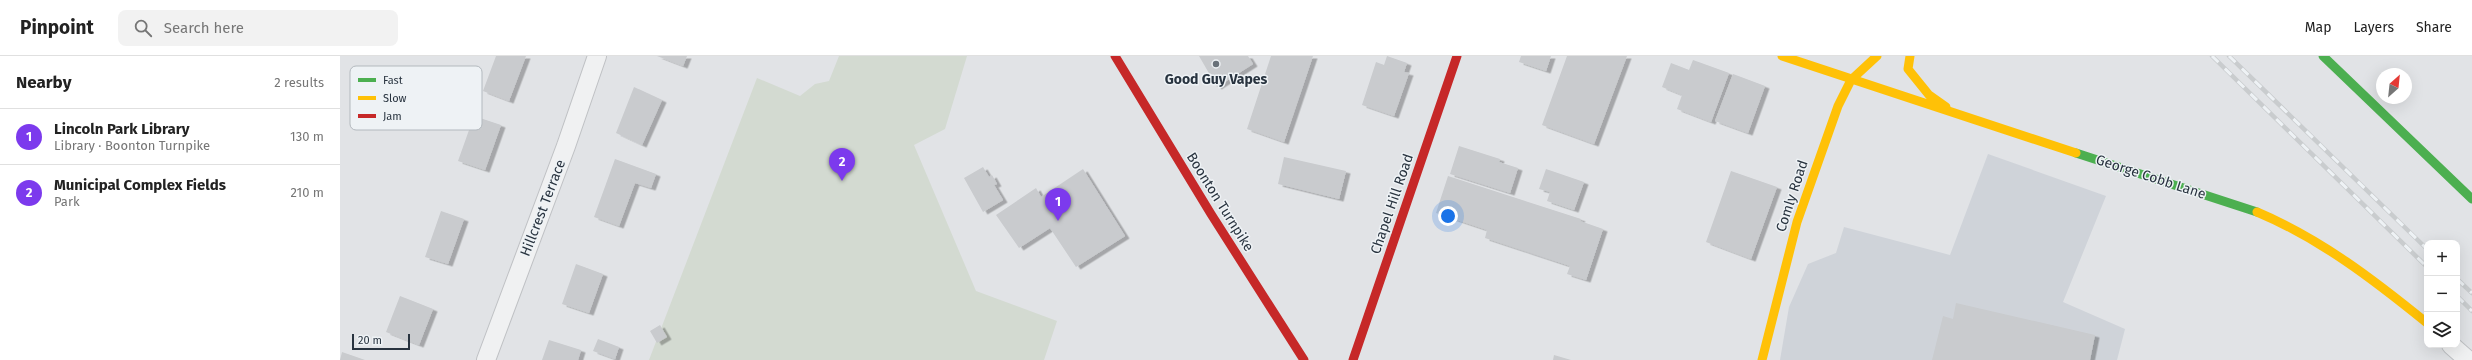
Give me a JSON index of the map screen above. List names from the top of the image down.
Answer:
{
  "streets": {
    "main road": [
      "George Cobb Lane",
      "Comly Road",
      "Boonton Turnpike",
      "Chapel Hill Road"
    ],
    "street": ["Hillcrest Terrace"]
  },
  "crossings": [
    ["George Cobb Lane", "Comly Road"]
  ],
  "places": ["Good Guy Vapes"],
  "legend": ["Fast", "Slow", "Jam"],
  "scale_bar": "20 m",
  "north": "top right",
  "page": {
    "header": "Pinpoint",
    "search": "Search here",
    "nav": ["Map", "Layers", "Share"],
    "heading": ["Nearby", "2 results"],
    "list": [
      {
        "mark": "1",
        "name": "Lincoln Park Library",
        "note": "Library · Boonton Turnpike",
        "value": "130 m"
      },
      {
        "mark": "2",
        "name": "Municipal Complex Fields",
        "note": "Park",
        "value": "210 m"
      }
    ],
    "pins": ["2", "1"],
    "map_buttons": ["+", "−"],
    "scale": "20 m"
  }
}
